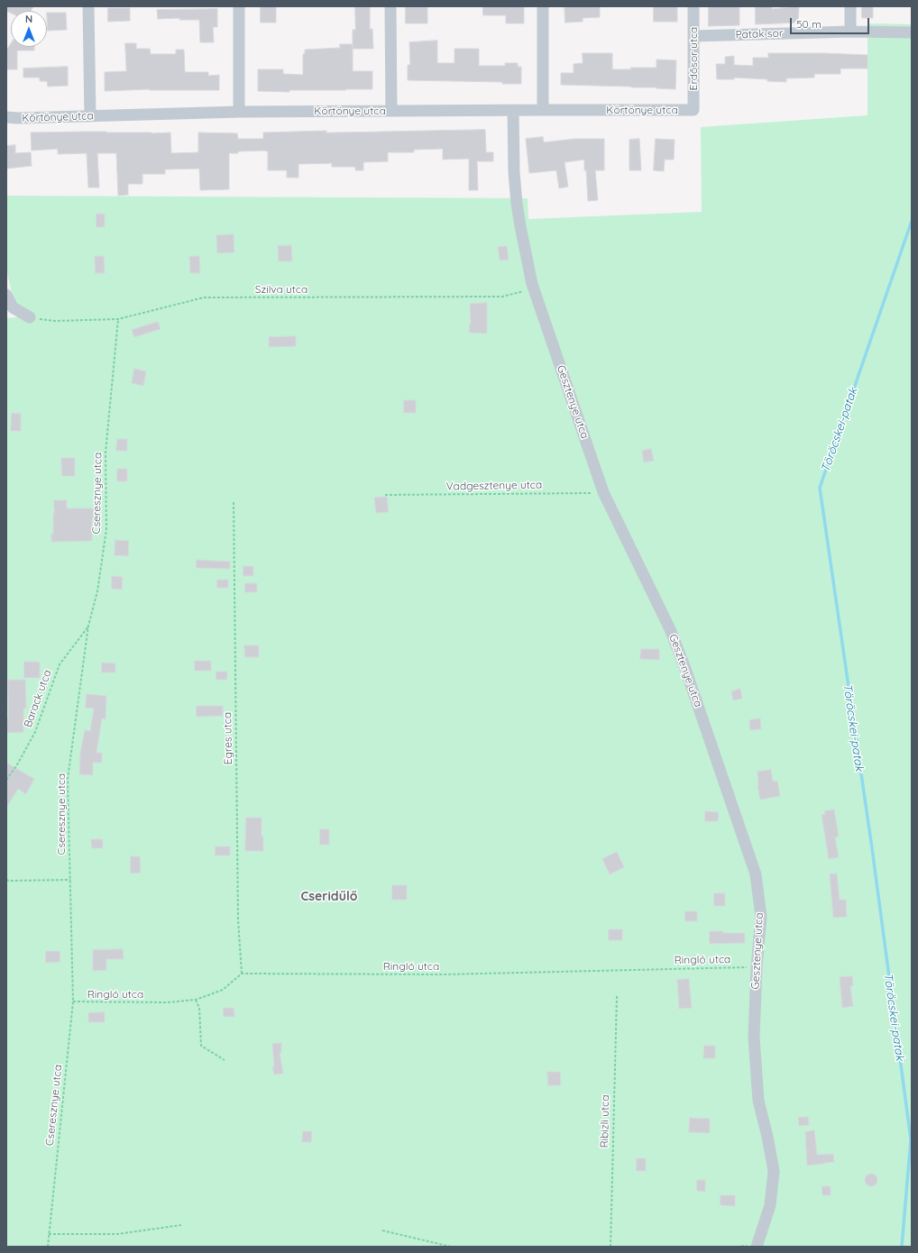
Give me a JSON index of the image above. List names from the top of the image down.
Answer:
{
  "streets": {
    "street": [
      "Patak sor",
      "Erdősor utca",
      "Körtönye utca",
      "Gesztenye utca"
    ],
    "path": [
      "Szilva utca",
      "Vadgesztenye utca",
      "Cseresznye utca",
      "Barack utca",
      "Egres utca",
      "Ringló utca",
      "Ribizli utca"
    ]
  },
  "crossings": [
    ["Patak sor", "Erdősor utca"],
    ["Erdősor utca", "Körtönye utca"],
    ["Körtönye utca", "Gesztenye utca"],
    ["Szilva utca", "Gesztenye utca"],
    ["Szilva utca", "Cseresznye utca"],
    ["Gesztenye utca", "Vadgesztenye utca"],
    ["Gesztenye utca", "Ringló utca"],
    ["Cseresznye utca", "Barack utca"],
    ["Cseresznye utca", "Ringló utca"],
    ["Egres utca", "Ringló utca"]
  ],
  "districts": ["Cseridűlő"],
  "water": ["Töröcskei-patak"],
  "scale_bar": "50 m",
  "north": "top"
}
